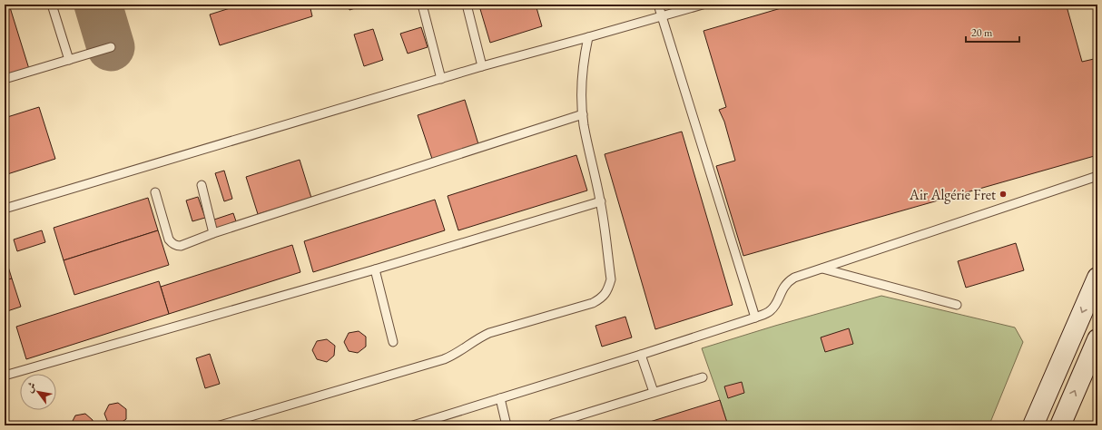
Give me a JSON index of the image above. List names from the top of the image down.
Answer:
{
  "places": ["Air Algérie Fret"],
  "scale_bar": "20 m",
  "north": "top left"
}
